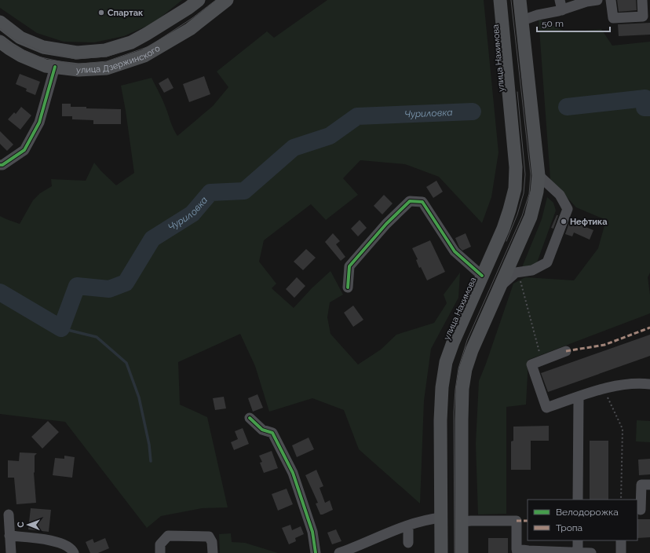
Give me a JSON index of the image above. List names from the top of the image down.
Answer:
{
  "streets": {
    "main road": ["улица Дзержинского", "улица Нахимова"]
  },
  "water": ["Чуриловка"],
  "places": ["Спартак", "Нефтика"],
  "legend": ["Велодорожка", "Тропа"],
  "scale_bar": "50 m",
  "north": "left"
}
